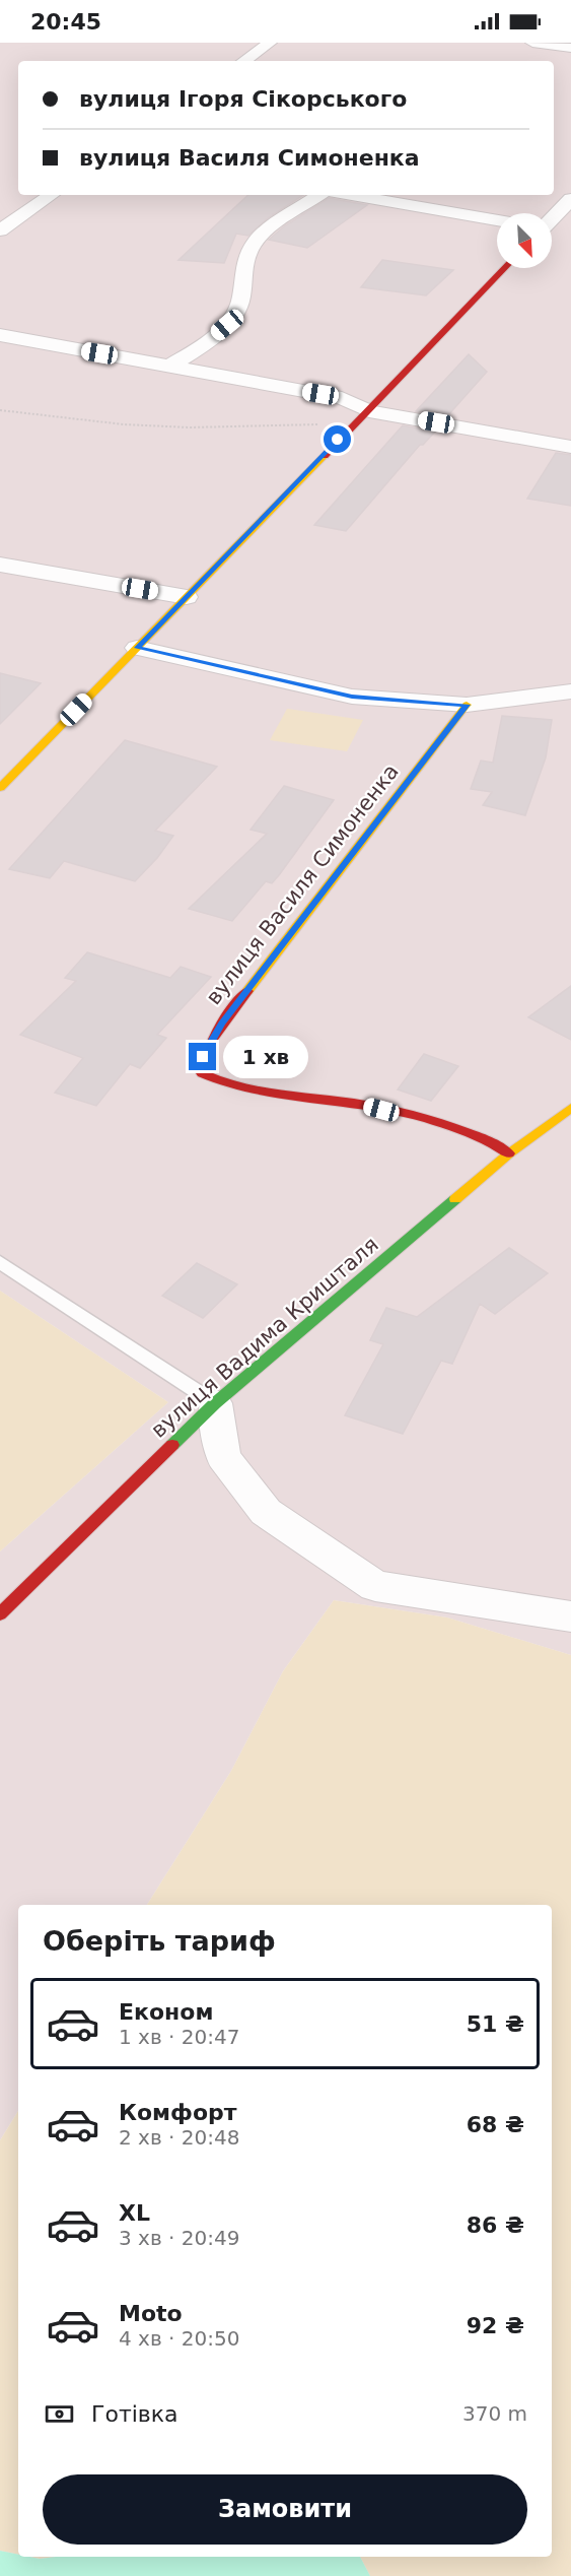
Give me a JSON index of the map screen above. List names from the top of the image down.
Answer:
{
  "streets": {
    "street": ["вулиця Василя Симоненка", "вулиця Вадима Кришталя"]
  },
  "crossings": [
    ["вулиця Василя Симоненка", "вулиця Вадима Кришталя"]
  ],
  "north": "bottom right",
  "page": {
    "status": "20:45",
    "banner": ["вулиця Ігоря Сікорського", "вулиця Василя Симоненка"],
    "bubble": "1 хв",
    "heading": "Оберіть тариф",
    "list": [
      {
        "name": "Економ",
        "note": "1 хв · 20:47",
        "value": "51 ₴"
      },
      {
        "name": "Комфорт",
        "note": "2 хв · 20:48",
        "value": "68 ₴"
      },
      {
        "name": "XL",
        "note": "3 хв · 20:49",
        "value": "86 ₴"
      },
      {
        "name": "Moto",
        "note": "4 хв · 20:50",
        "value": "92 ₴"
      }
    ],
    "pay": ["Готівка", "370 m"],
    "buttons": "Замовити"
  }
}
